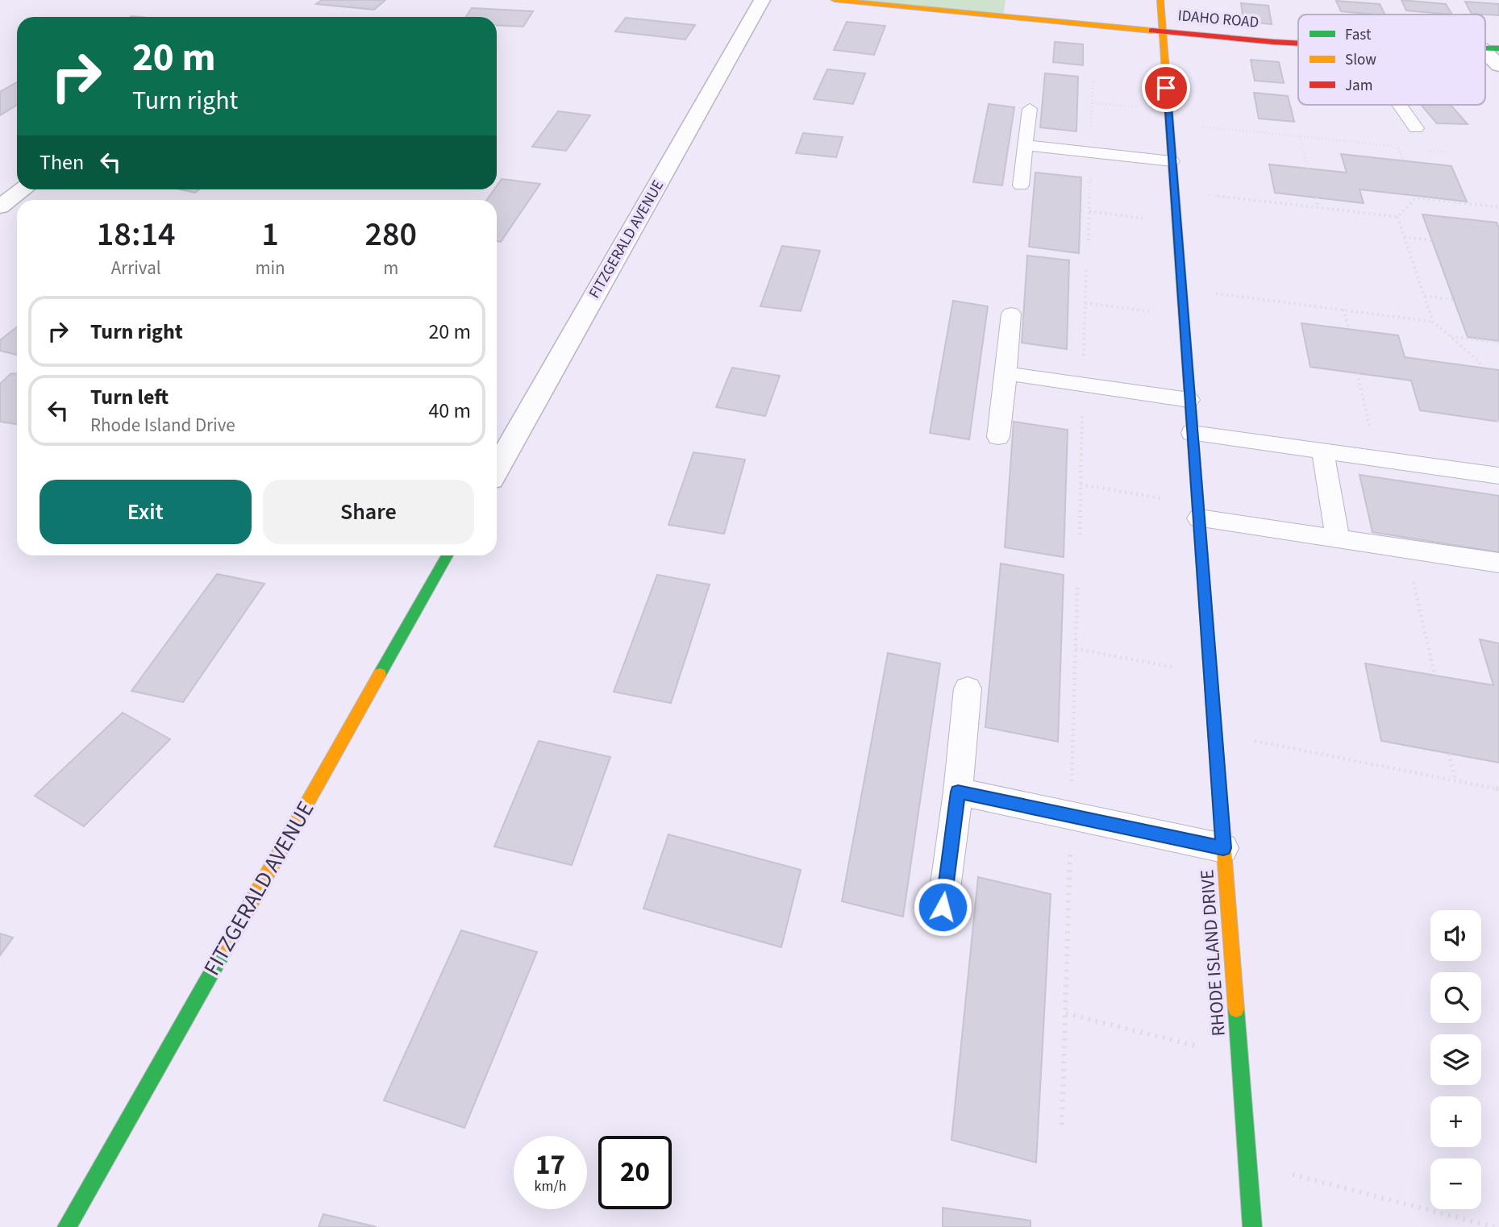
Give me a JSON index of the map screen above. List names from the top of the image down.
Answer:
{
  "streets": {
    "street": ["IDAHO ROAD", "FITZGERALD AVENUE", "RHODE ISLAND DRIVE"]
  },
  "crossings": [
    ["IDAHO ROAD", "RHODE ISLAND DRIVE"]
  ],
  "legend": ["Fast", "Slow", "Jam"],
  "page": {
    "turn": ["20 m", "Turn right"],
    "then": "Then",
    "eta": [
      "18:14",
      "Arrival",
      "1",
      "min",
      "280",
      "m"
    ],
    "list": [
      {
        "name": "Turn right",
        "value": "20 m"
      },
      {
        "name": "Turn left",
        "note": "Rhode Island Drive",
        "value": "40 m"
      }
    ],
    "buttons": ["Exit", "Share"],
    "map_buttons": ["+", "−"],
    "speed": "17 km/h",
    "limit": "20"
  }
}
